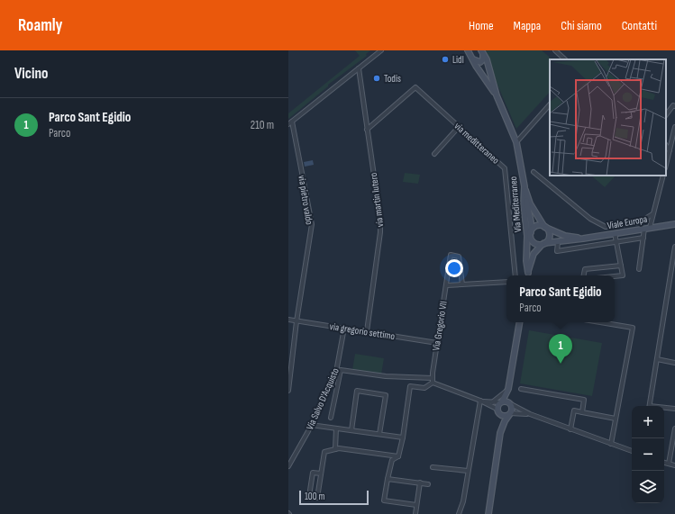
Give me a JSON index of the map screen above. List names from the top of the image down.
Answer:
{
  "streets": {
    "main road": ["Via Mediterraneo", "Viale Europa"],
    "street": [
      "via meditteraneo",
      "via pietro valdo",
      "via martin lutero",
      "Via Gregorio VII",
      "via gregorio settimo",
      "Via Salvo D'Acquisto"
    ]
  },
  "crossings": [
    ["via meditteraneo", "via martin lutero"],
    ["via pietro valdo", "via gregorio settimo"],
    ["via martin lutero", "via gregorio settimo"],
    ["Via Mediterraneo", "Viale Europa"],
    ["Via Gregorio VII", "via gregorio settimo"],
    ["via gregorio settimo", "Via Salvo D'Acquisto"]
  ],
  "places": ["Lidl", "Todis"],
  "scale_bar": "100 m",
  "page": {
    "header": "Roamly",
    "nav": [
      "Home",
      "Mappa",
      "Chi siamo",
      "Contatti"
    ],
    "heading": "Vicino",
    "list": [
      {
        "mark": "1",
        "name": "Parco Sant Egidio",
        "note": "Parco",
        "value": "210 m"
      }
    ],
    "popup": ["Parco Sant Egidio", "Parco"],
    "pins": "1",
    "map_buttons": ["+", "−"],
    "scale": "100 m"
  }
}
